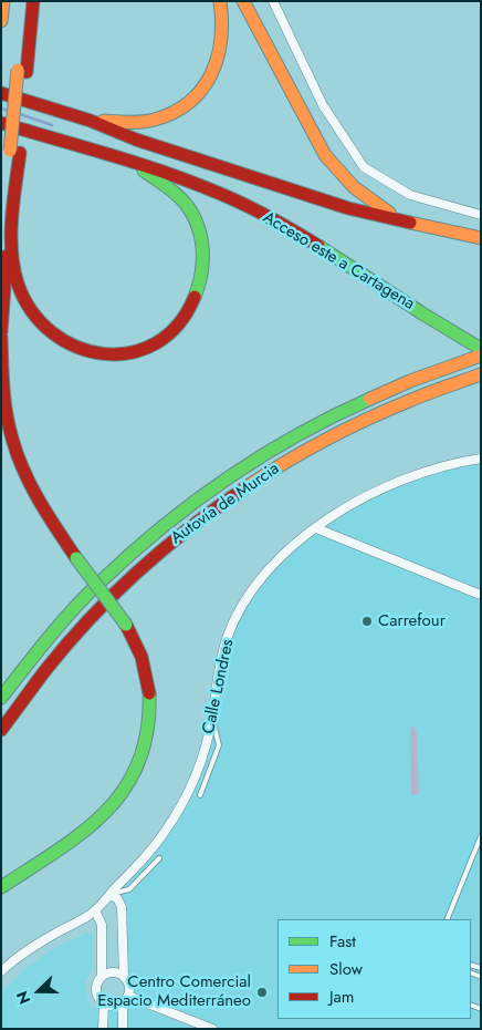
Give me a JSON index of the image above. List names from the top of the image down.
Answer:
{
  "streets": {
    "highway": ["Acceso este a Cartagena", "Autovía de Murcia"],
    "street": ["Calle Londres"]
  },
  "places": ["Carrefour", "Centro Comercial Espacio Mediterráneo"],
  "legend": ["Fast", "Slow", "Jam"],
  "north": "left"
}
